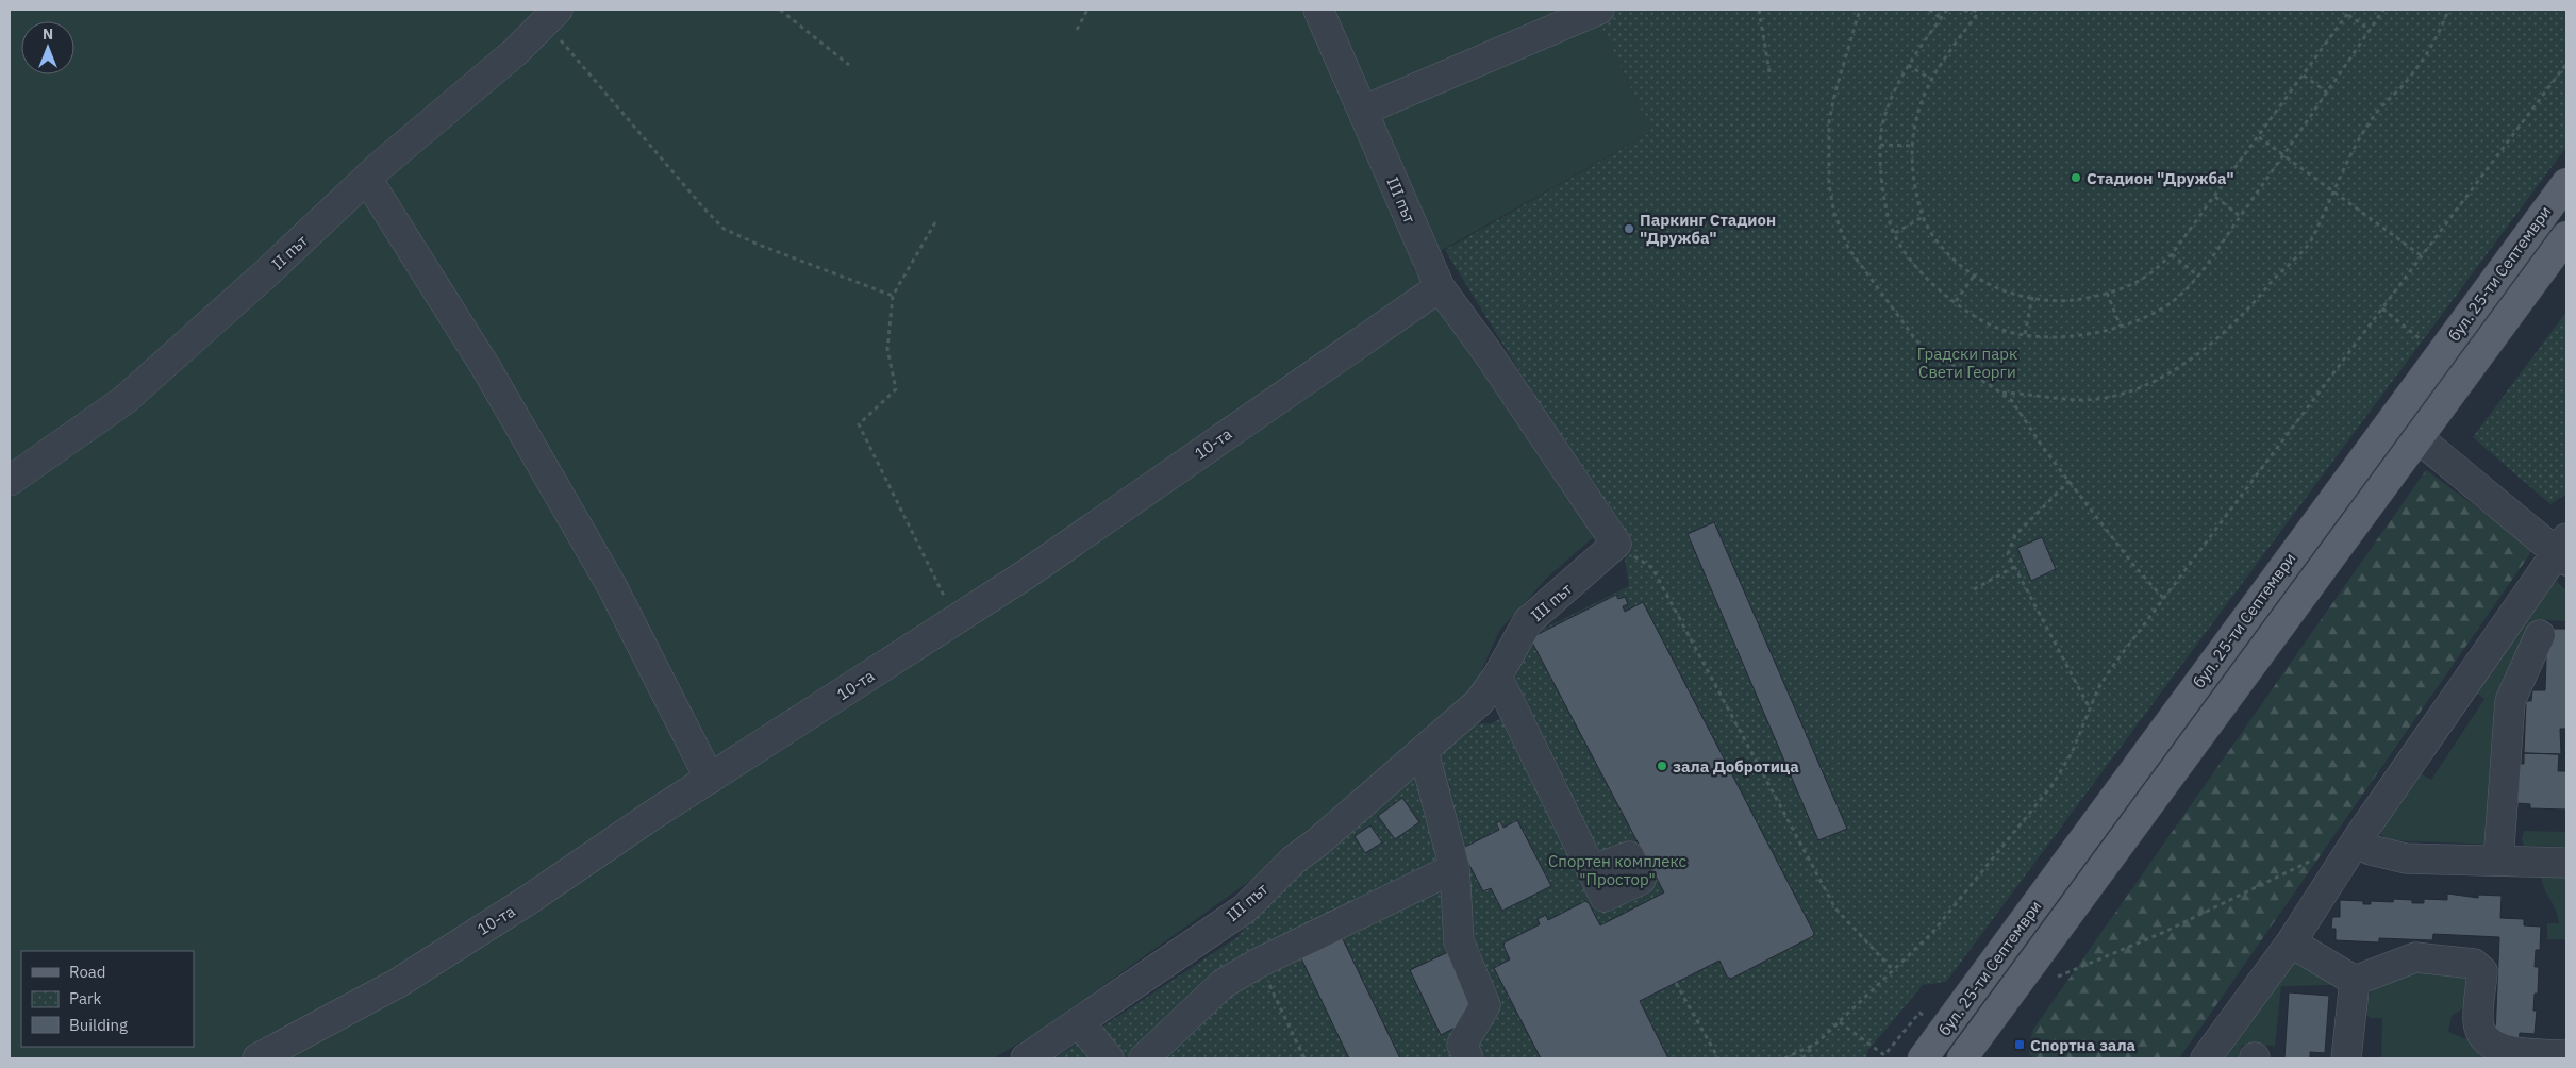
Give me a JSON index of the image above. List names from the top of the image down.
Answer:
{
  "streets": {
    "main road": ["бул. 25-ти Септември"],
    "street": ["ІІІ път", "ІІ път", "10-та"]
  },
  "crossings": [
    ["ІІІ път", "10-та"]
  ],
  "parks": ["Градски парк Свети Георги", "Спортен комплекс \"Простор\""],
  "places": {
    "other": ["Стадион \"Дружба\"", "Паркинг Стадион \"Дружба\"", "зала Добротица"],
    "transit": ["Спортна зала"]
  },
  "legend": ["Road", "Park", "Building"],
  "north": "top"
}
